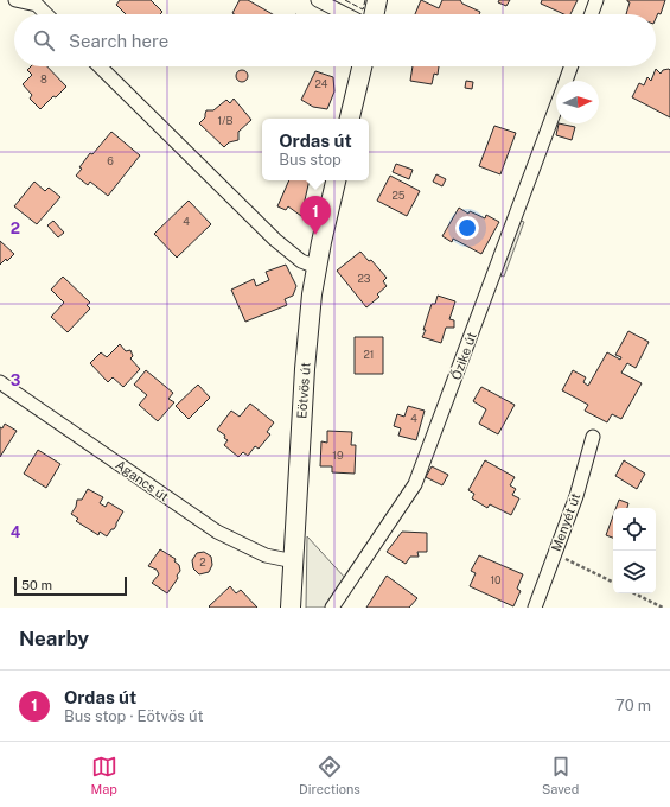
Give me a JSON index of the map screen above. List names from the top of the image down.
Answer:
{
  "streets": {
    "street": [
      "Őzike út",
      "Eötvös út",
      "Agancs út",
      "Menyét út"
    ]
  },
  "crossings": [
    ["Eötvös út", "Agancs út"]
  ],
  "house_numbers": [
    "8",
    "24",
    "1/B",
    "6",
    "25",
    "4",
    "23",
    "21",
    "4",
    "19",
    "2",
    "10"
  ],
  "scale_bar": "50 m",
  "north": "right",
  "page": {
    "search": "Search here",
    "popup": ["Ordas út", "Bus stop"],
    "pins": "1",
    "scale": "50 m",
    "heading": "Nearby",
    "list": [
      {
        "mark": "1",
        "name": "Ordas út",
        "note": "Bus stop · Eötvös út",
        "value": "70 m"
      }
    ],
    "nav": ["Map", "Directions", "Saved"]
  },
  "grid": {
    "rows": ["2", "3", "4"]
  }
}
